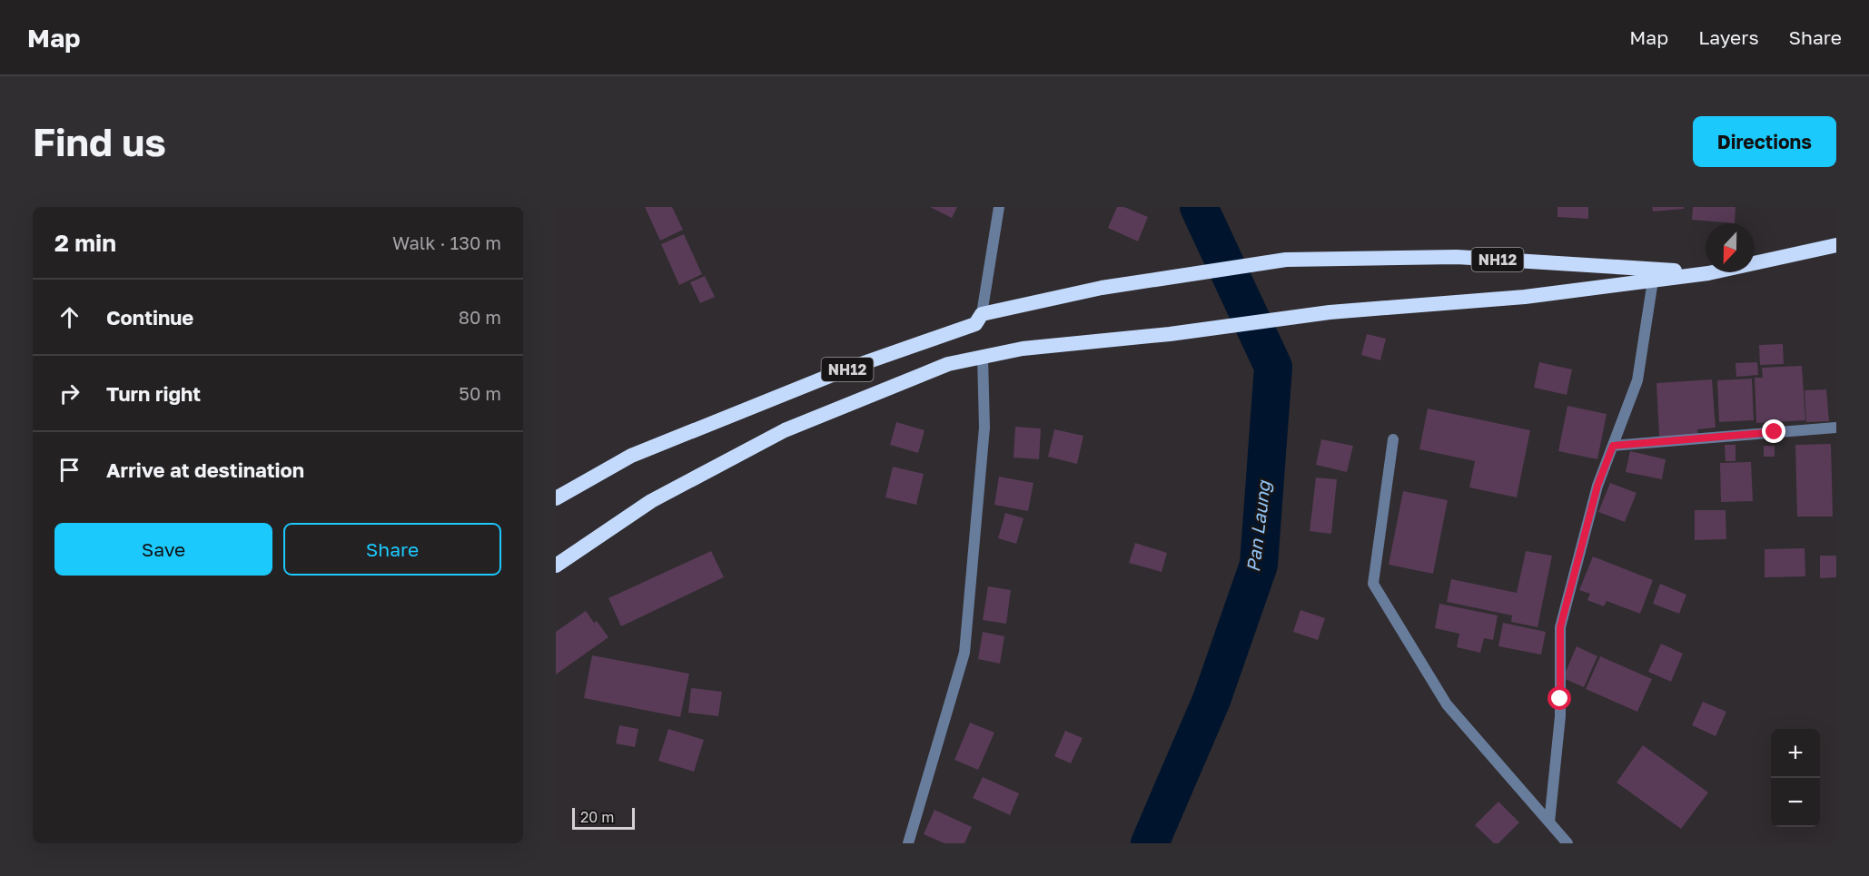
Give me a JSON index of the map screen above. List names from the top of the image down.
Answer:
{
  "streets": {
    "highway": ["NH12"]
  },
  "water": ["Pan Laung"],
  "scale_bar": "20 m",
  "north": "bottom",
  "page": {
    "header": "Map",
    "nav": ["Map", "Layers", "Share"],
    "buttons": [
      "Directions",
      ["Save", "Share"]
    ],
    "title": "Find us",
    "heading": ["2 min", "Walk · 130 m"],
    "list": [
      ["Continue", "80 m"],
      ["Turn right", "50 m"],
      "Arrive at destination"
    ],
    "map_buttons": ["+", "−"],
    "scale": "20 m"
  }
}
